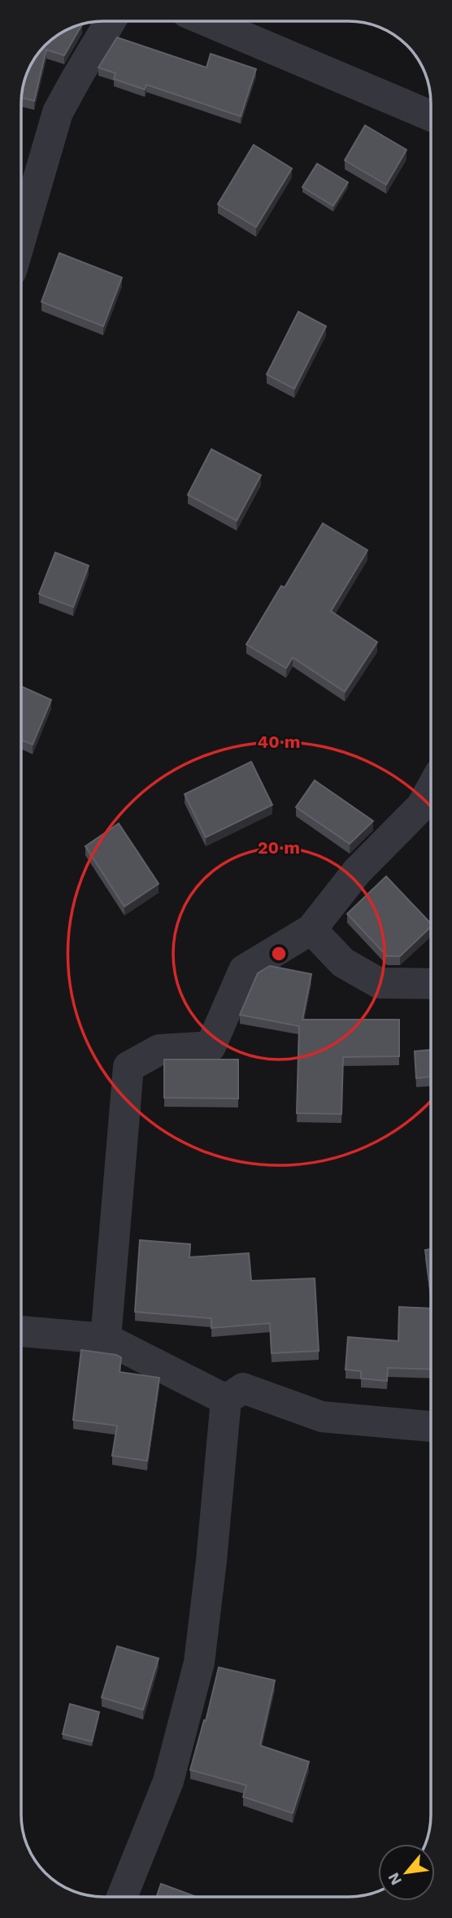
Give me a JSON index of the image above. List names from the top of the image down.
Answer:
{
  "north": "bottom left",
  "rings": ["40 m", "20 m"]
}
